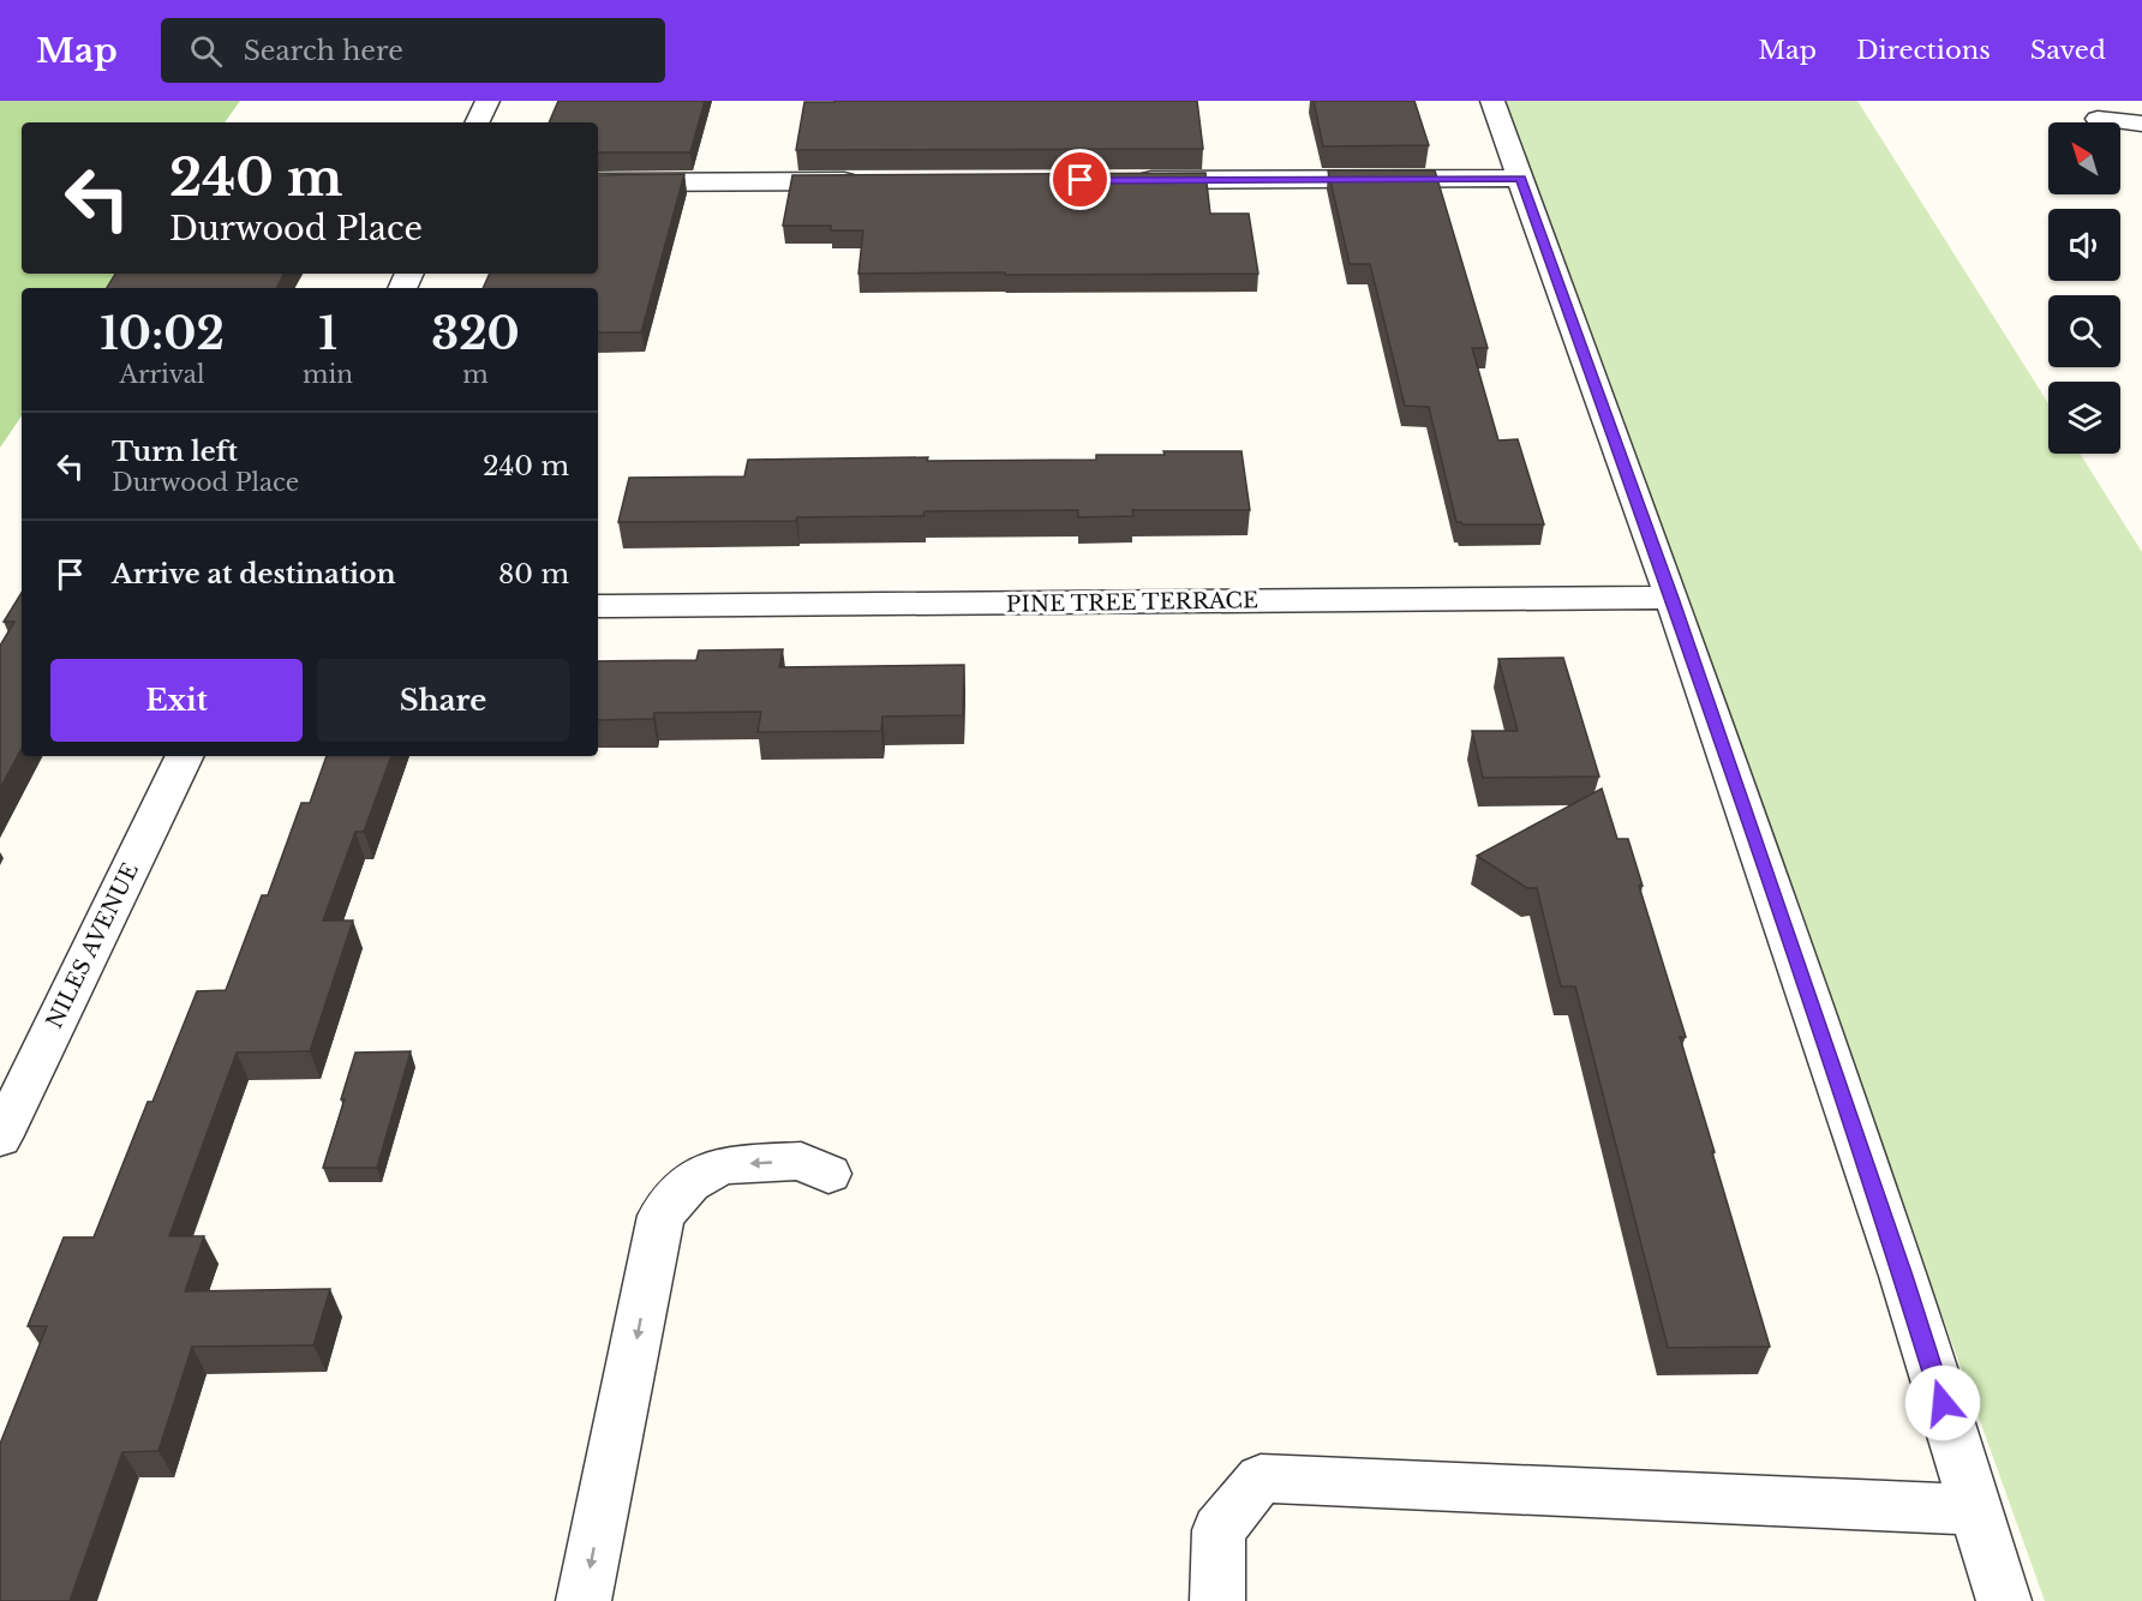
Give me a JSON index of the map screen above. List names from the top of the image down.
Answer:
{
  "streets": {
    "street": ["PINE TREE TERRACE", "NILES AVENUE"]
  },
  "north": "top left",
  "page": {
    "header": "Map",
    "search": "Search here",
    "nav": ["Map", "Directions", "Saved"],
    "turn": ["240 m", "Durwood Place"],
    "eta": [
      "10:02",
      "Arrival",
      "1",
      "min",
      "320",
      "m"
    ],
    "list": [
      {
        "name": "Turn left",
        "note": "Durwood Place",
        "value": "240 m"
      },
      {
        "name": "Arrive at destination",
        "value": "80 m"
      }
    ],
    "buttons": ["Exit", "Share"]
  }
}
